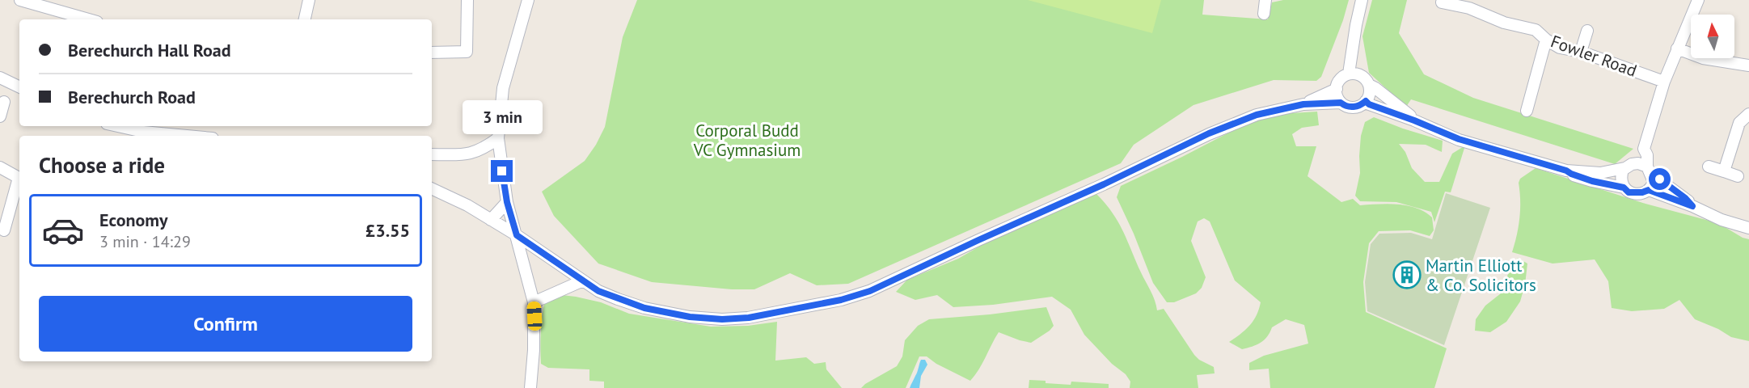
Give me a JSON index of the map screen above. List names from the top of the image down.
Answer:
{
  "streets": {
    "street": ["Fowler Road"]
  },
  "parks": ["Corporal Budd VC Gymnasium"],
  "places": {
    "building": ["Martin Elliott & Co. Solicitors"]
  },
  "north": "top",
  "page": {
    "banner": ["Berechurch Hall Road", "Berechurch Road"],
    "bubble": "3 min",
    "heading": "Choose a ride",
    "list": [
      {
        "name": "Economy",
        "note": "3 min · 14:29",
        "value": "£3.55"
      }
    ],
    "buttons": "Confirm"
  }
}
